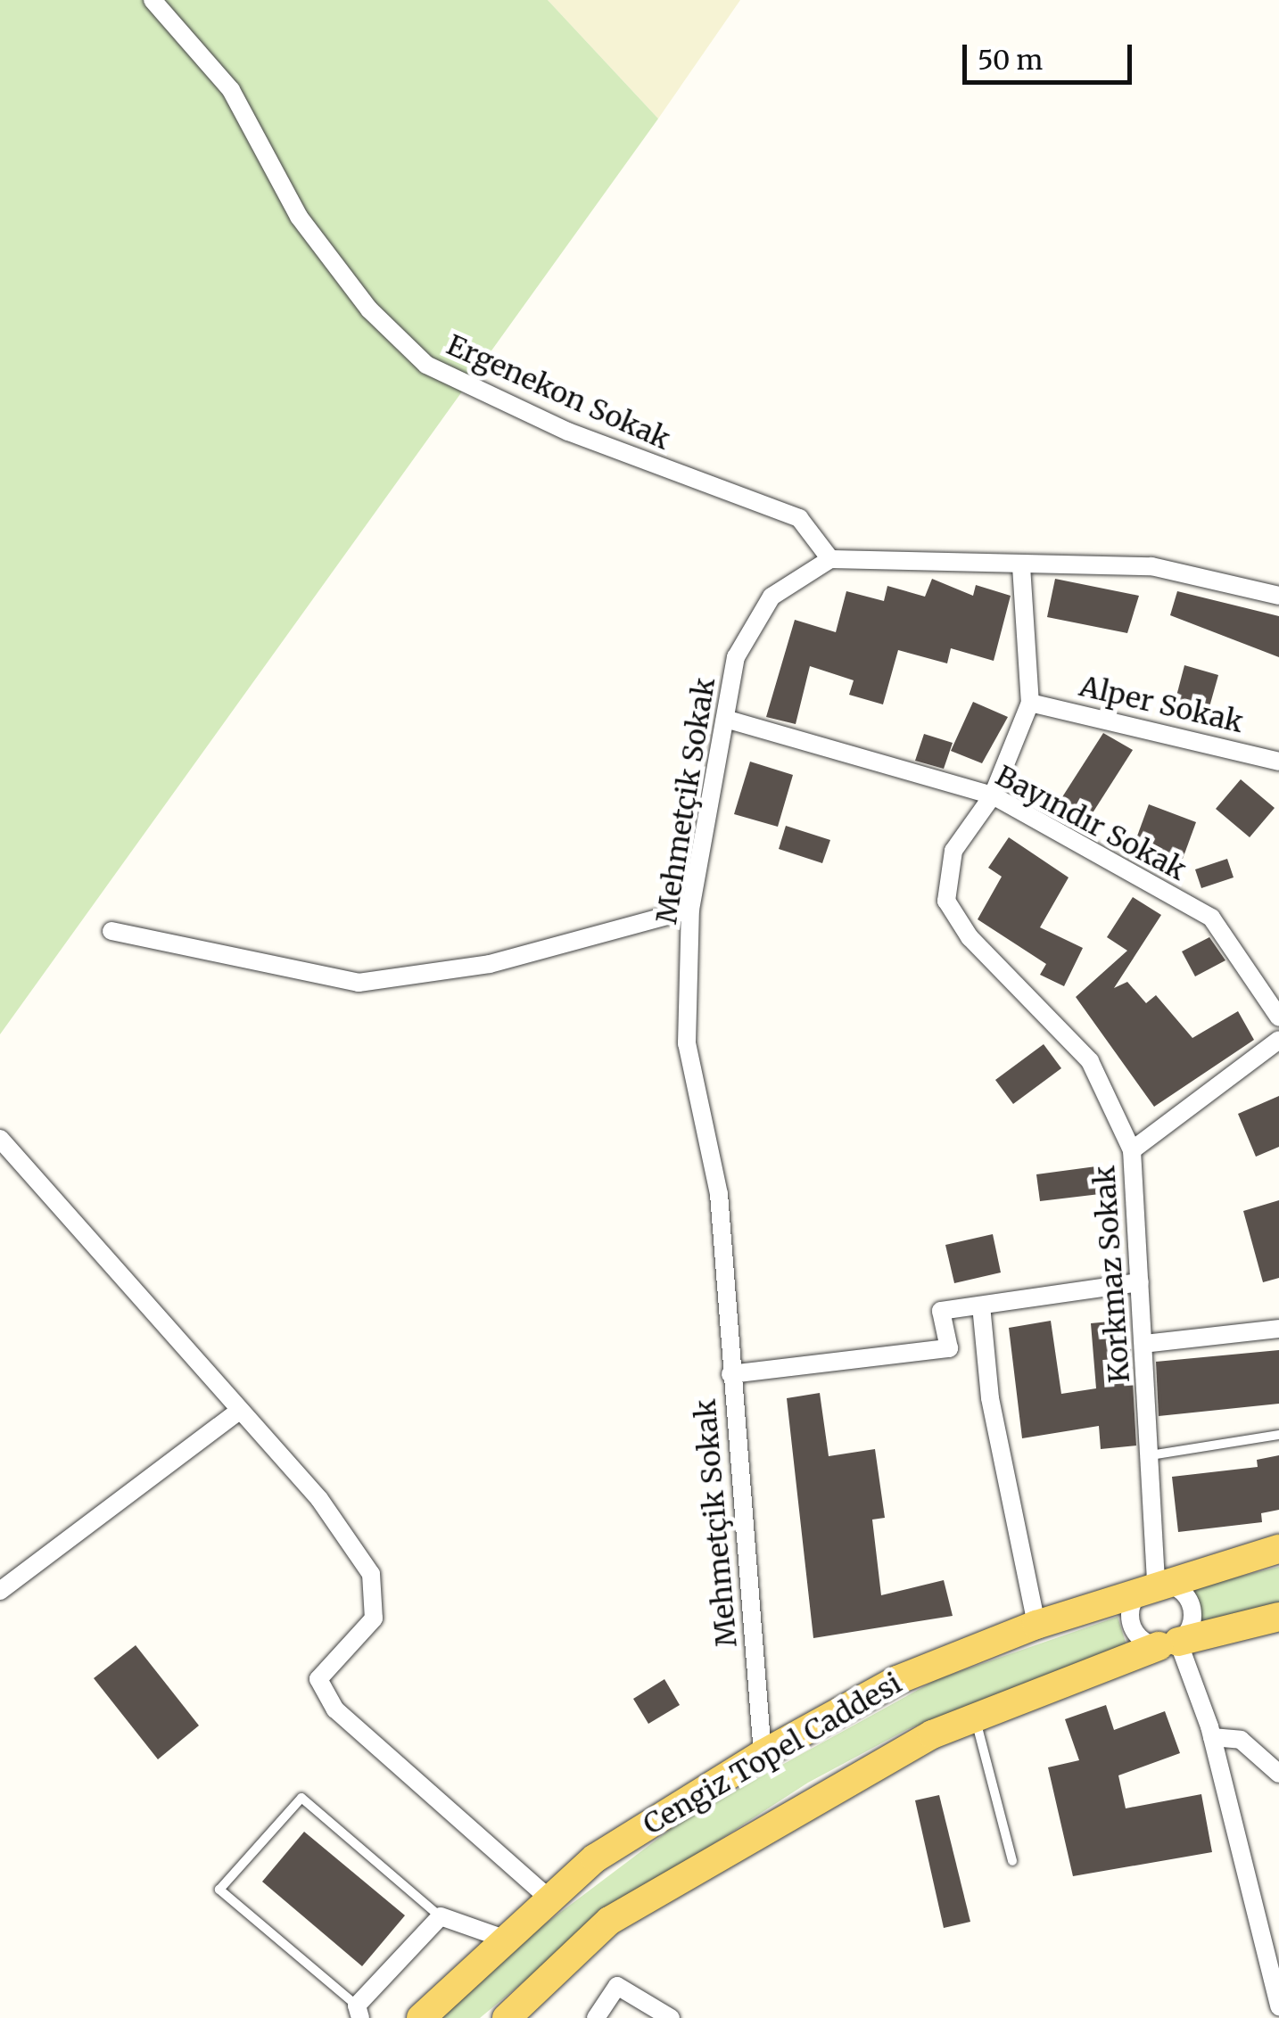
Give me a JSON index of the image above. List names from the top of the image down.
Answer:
{
  "streets": {
    "main road": ["Cengiz Topel Caddesi"],
    "street": [
      "Ergenekon Sokak",
      "Alper Sokak",
      "Mehmetçik Sokak",
      "Bayındır Sokak",
      "Korkmaz Sokak"
    ]
  },
  "crossings": [
    ["Ergenekon Sokak", "Mehmetçik Sokak"],
    ["Alper Sokak", "Korkmaz Sokak"],
    ["Mehmetçik Sokak", "Bayındır Sokak"],
    ["Mehmetçik Sokak", "Cengiz Topel Caddesi"],
    ["Bayındır Sokak", "Korkmaz Sokak"],
    ["Korkmaz Sokak", "Cengiz Topel Caddesi"]
  ],
  "scale_bar": "50 m"
}
